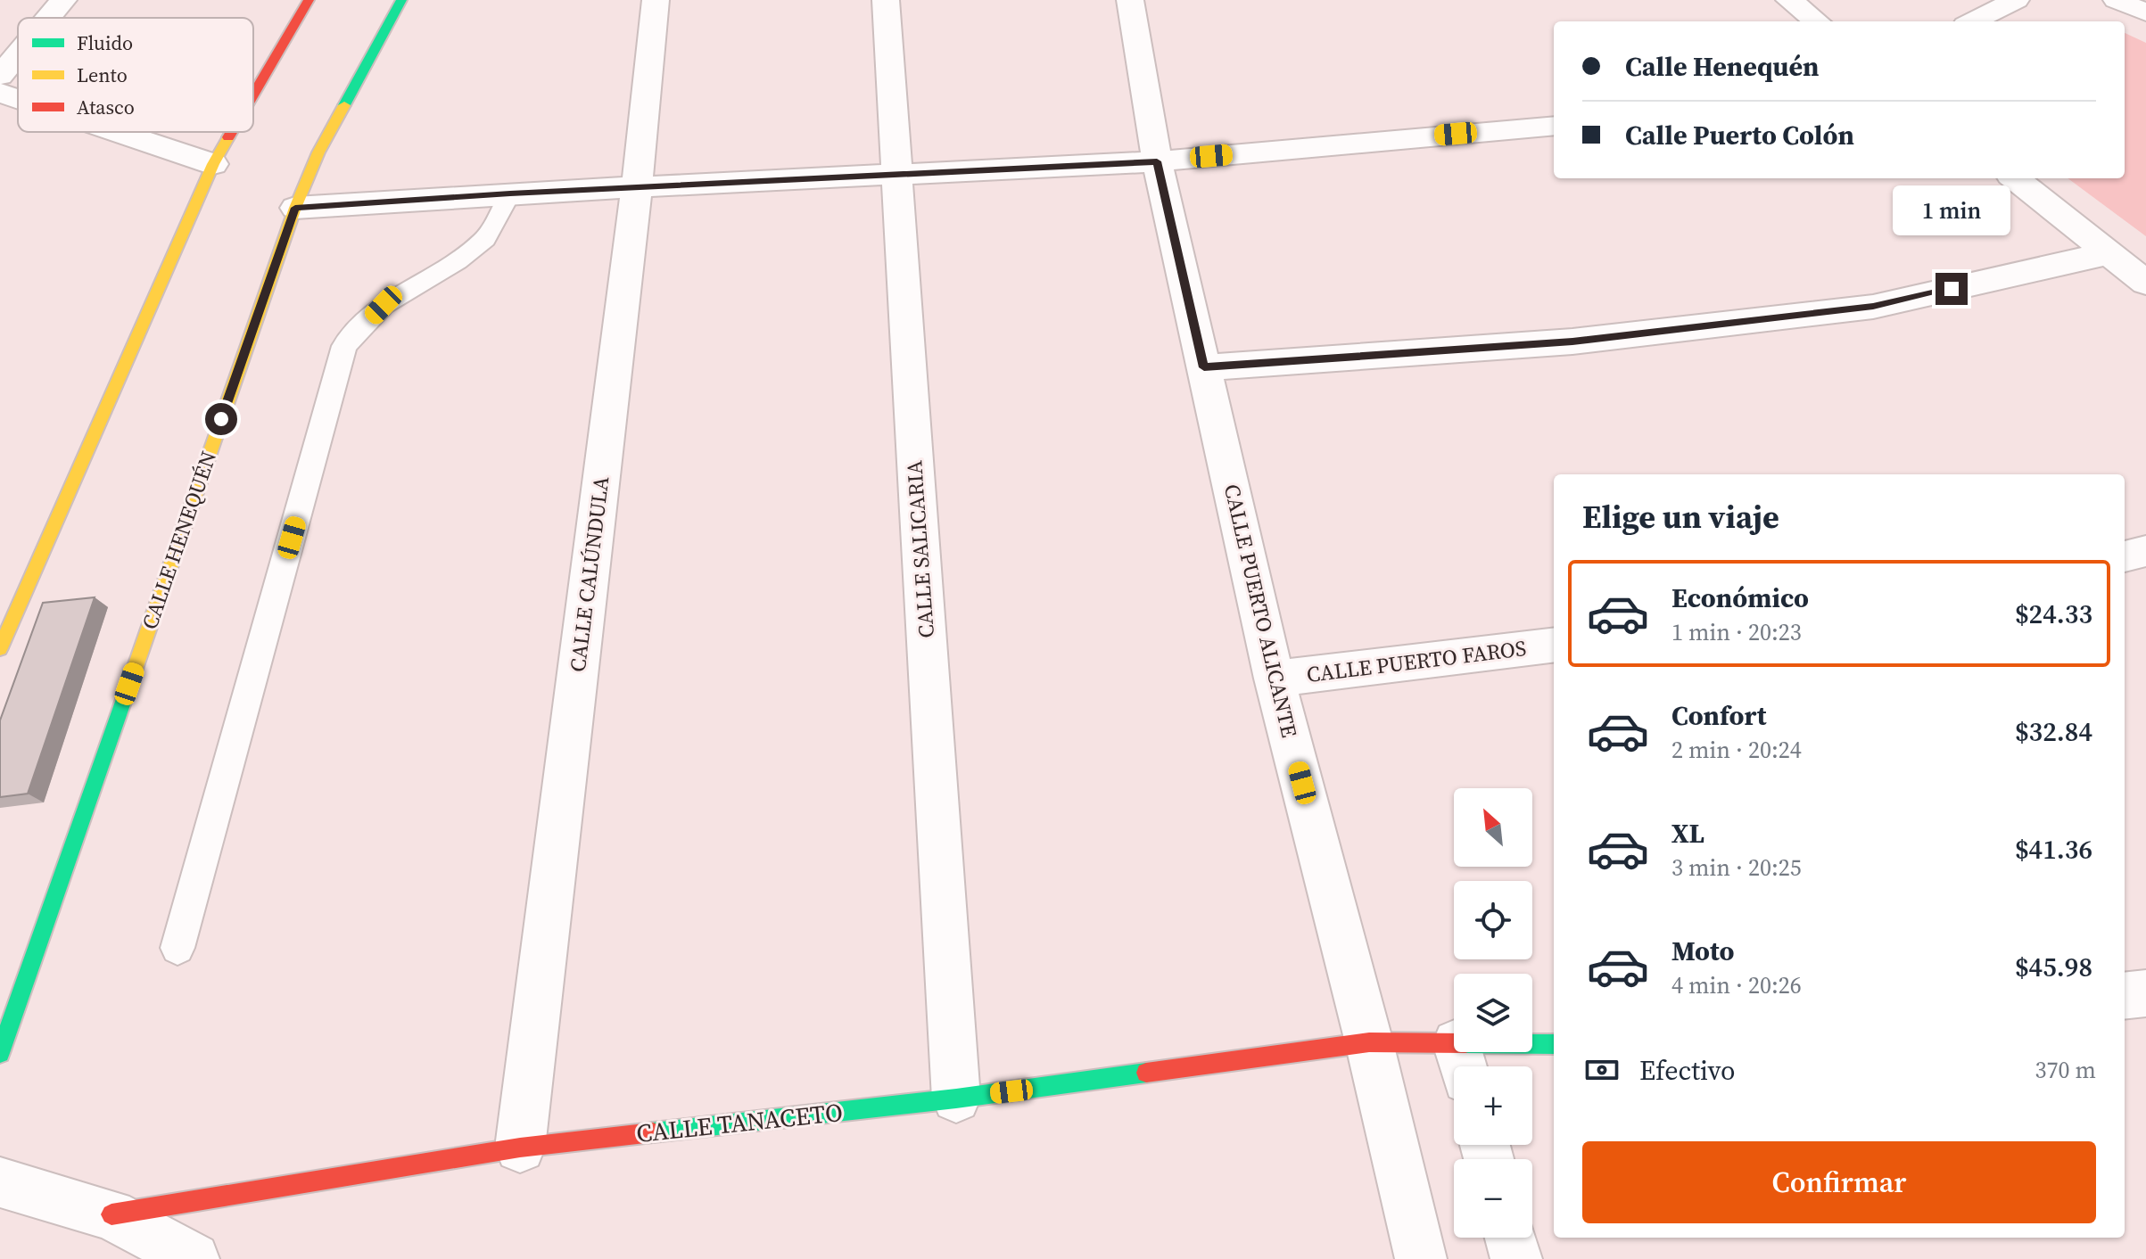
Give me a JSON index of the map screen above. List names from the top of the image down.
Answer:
{
  "streets": {
    "main road": ["CALLE HENEQUÉN", "CALLE TANACETO"],
    "street": [
      "CALLE SALICARIA",
      "CALLE CALÚNDULA",
      "CALLE PUERTO ALICANTE",
      "CALLE PUERTO FAROS"
    ]
  },
  "crossings": [
    ["CALLE SALICARIA", "CALLE TANACETO"],
    ["CALLE CALÚNDULA", "CALLE TANACETO"],
    ["CALLE PUERTO ALICANTE", "CALLE PUERTO FAROS"],
    ["CALLE PUERTO ALICANTE", "CALLE TANACETO"]
  ],
  "legend": ["Fluido", "Lento", "Atasco"],
  "north": "top left",
  "page": {
    "banner": ["Calle Henequén", "Calle Puerto Colón"],
    "bubble": "1 min",
    "heading": "Elige un viaje",
    "list": [
      {
        "name": "Económico",
        "note": "1 min · 20:23",
        "value": "$24.33"
      },
      {
        "name": "Confort",
        "note": "2 min · 20:24",
        "value": "$32.84"
      },
      {
        "name": "XL",
        "note": "3 min · 20:25",
        "value": "$41.36"
      },
      {
        "name": "Moto",
        "note": "4 min · 20:26",
        "value": "$45.98"
      }
    ],
    "map_buttons": ["+", "−"],
    "pay": ["Efectivo", "370 m"],
    "buttons": "Confirmar"
  }
}
